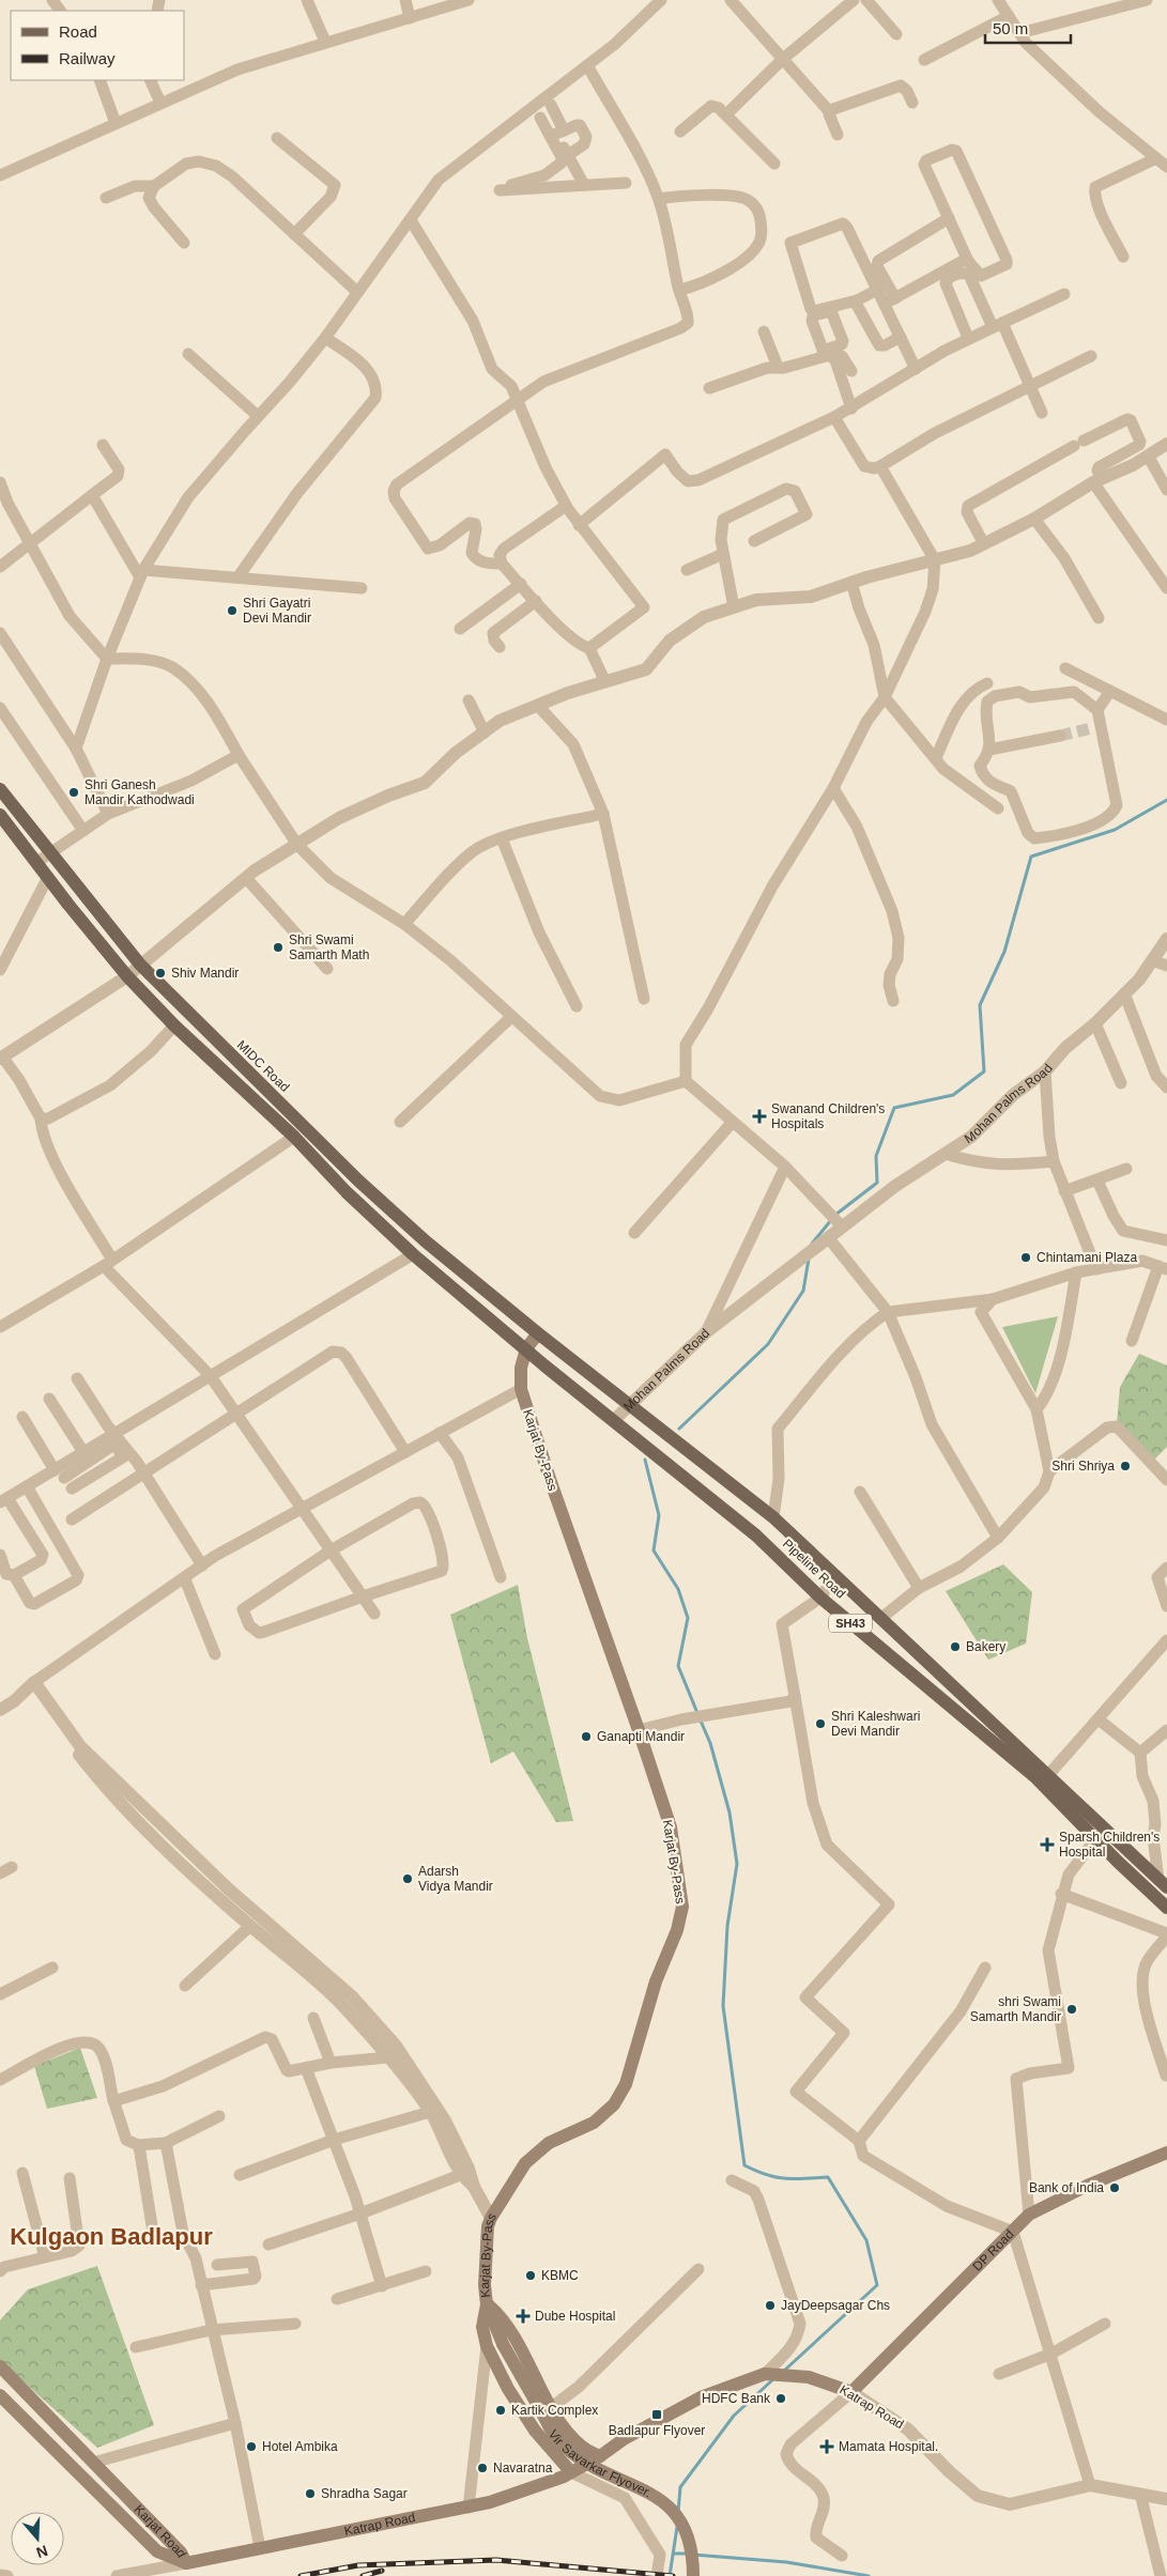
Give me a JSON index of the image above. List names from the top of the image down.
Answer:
{
  "streets": {
    "main road": [
      "MIDC Road",
      "Karjat By-Pass",
      "Pipeline Road",
      "SH43",
      "DP Road",
      "Katrap Road",
      "Vir Savarkar Flyover.",
      "Karjat Road"
    ],
    "street": ["Mohan Palms Road"]
  },
  "crossings": [
    ["MIDC Road", "Karjat By-Pass"],
    ["MIDC Road", "Pipeline Road"],
    ["Mohan Palms Road", "Pipeline Road"],
    ["Karjat By-Pass", "Pipeline Road"],
    ["Karjat By-Pass", "Vir Savarkar Flyover."],
    ["DP Road", "Katrap Road"],
    ["Katrap Road", "Karjat Road"]
  ],
  "districts": ["Kulgaon Badlapur"],
  "places": {
    "other": [
      "Shri Gayatri Devi Mandir",
      "Shri Ganesh Mandir Kathodwadi",
      "Shri Swami Samarth Math",
      "Shiv Mandir",
      "Chintamani Plaza",
      "Shri Shriya",
      "Bakery",
      "Shri Kaleshwari Devi Mandir",
      "Ganapti Mandir",
      "Adarsh Vidya Mandir",
      "shri Swami Samarth Mandir",
      "Bank of India",
      "KBMC",
      "JayDeepsagar Chs",
      "HDFC Bank",
      "Kartik Complex",
      "Hotel Ambika",
      "Navaratna",
      "Shradha Sagar"
    ],
    "health": [
      "Swanand Children's Hospitals",
      "Sparsh Children's Hospital",
      "Dube Hospital",
      "Mamata Hospital."
    ],
    "transit": ["Badlapur Flyover"]
  },
  "legend": ["Road", "Railway"],
  "scale_bar": "50 m",
  "north": "bottom"
}
